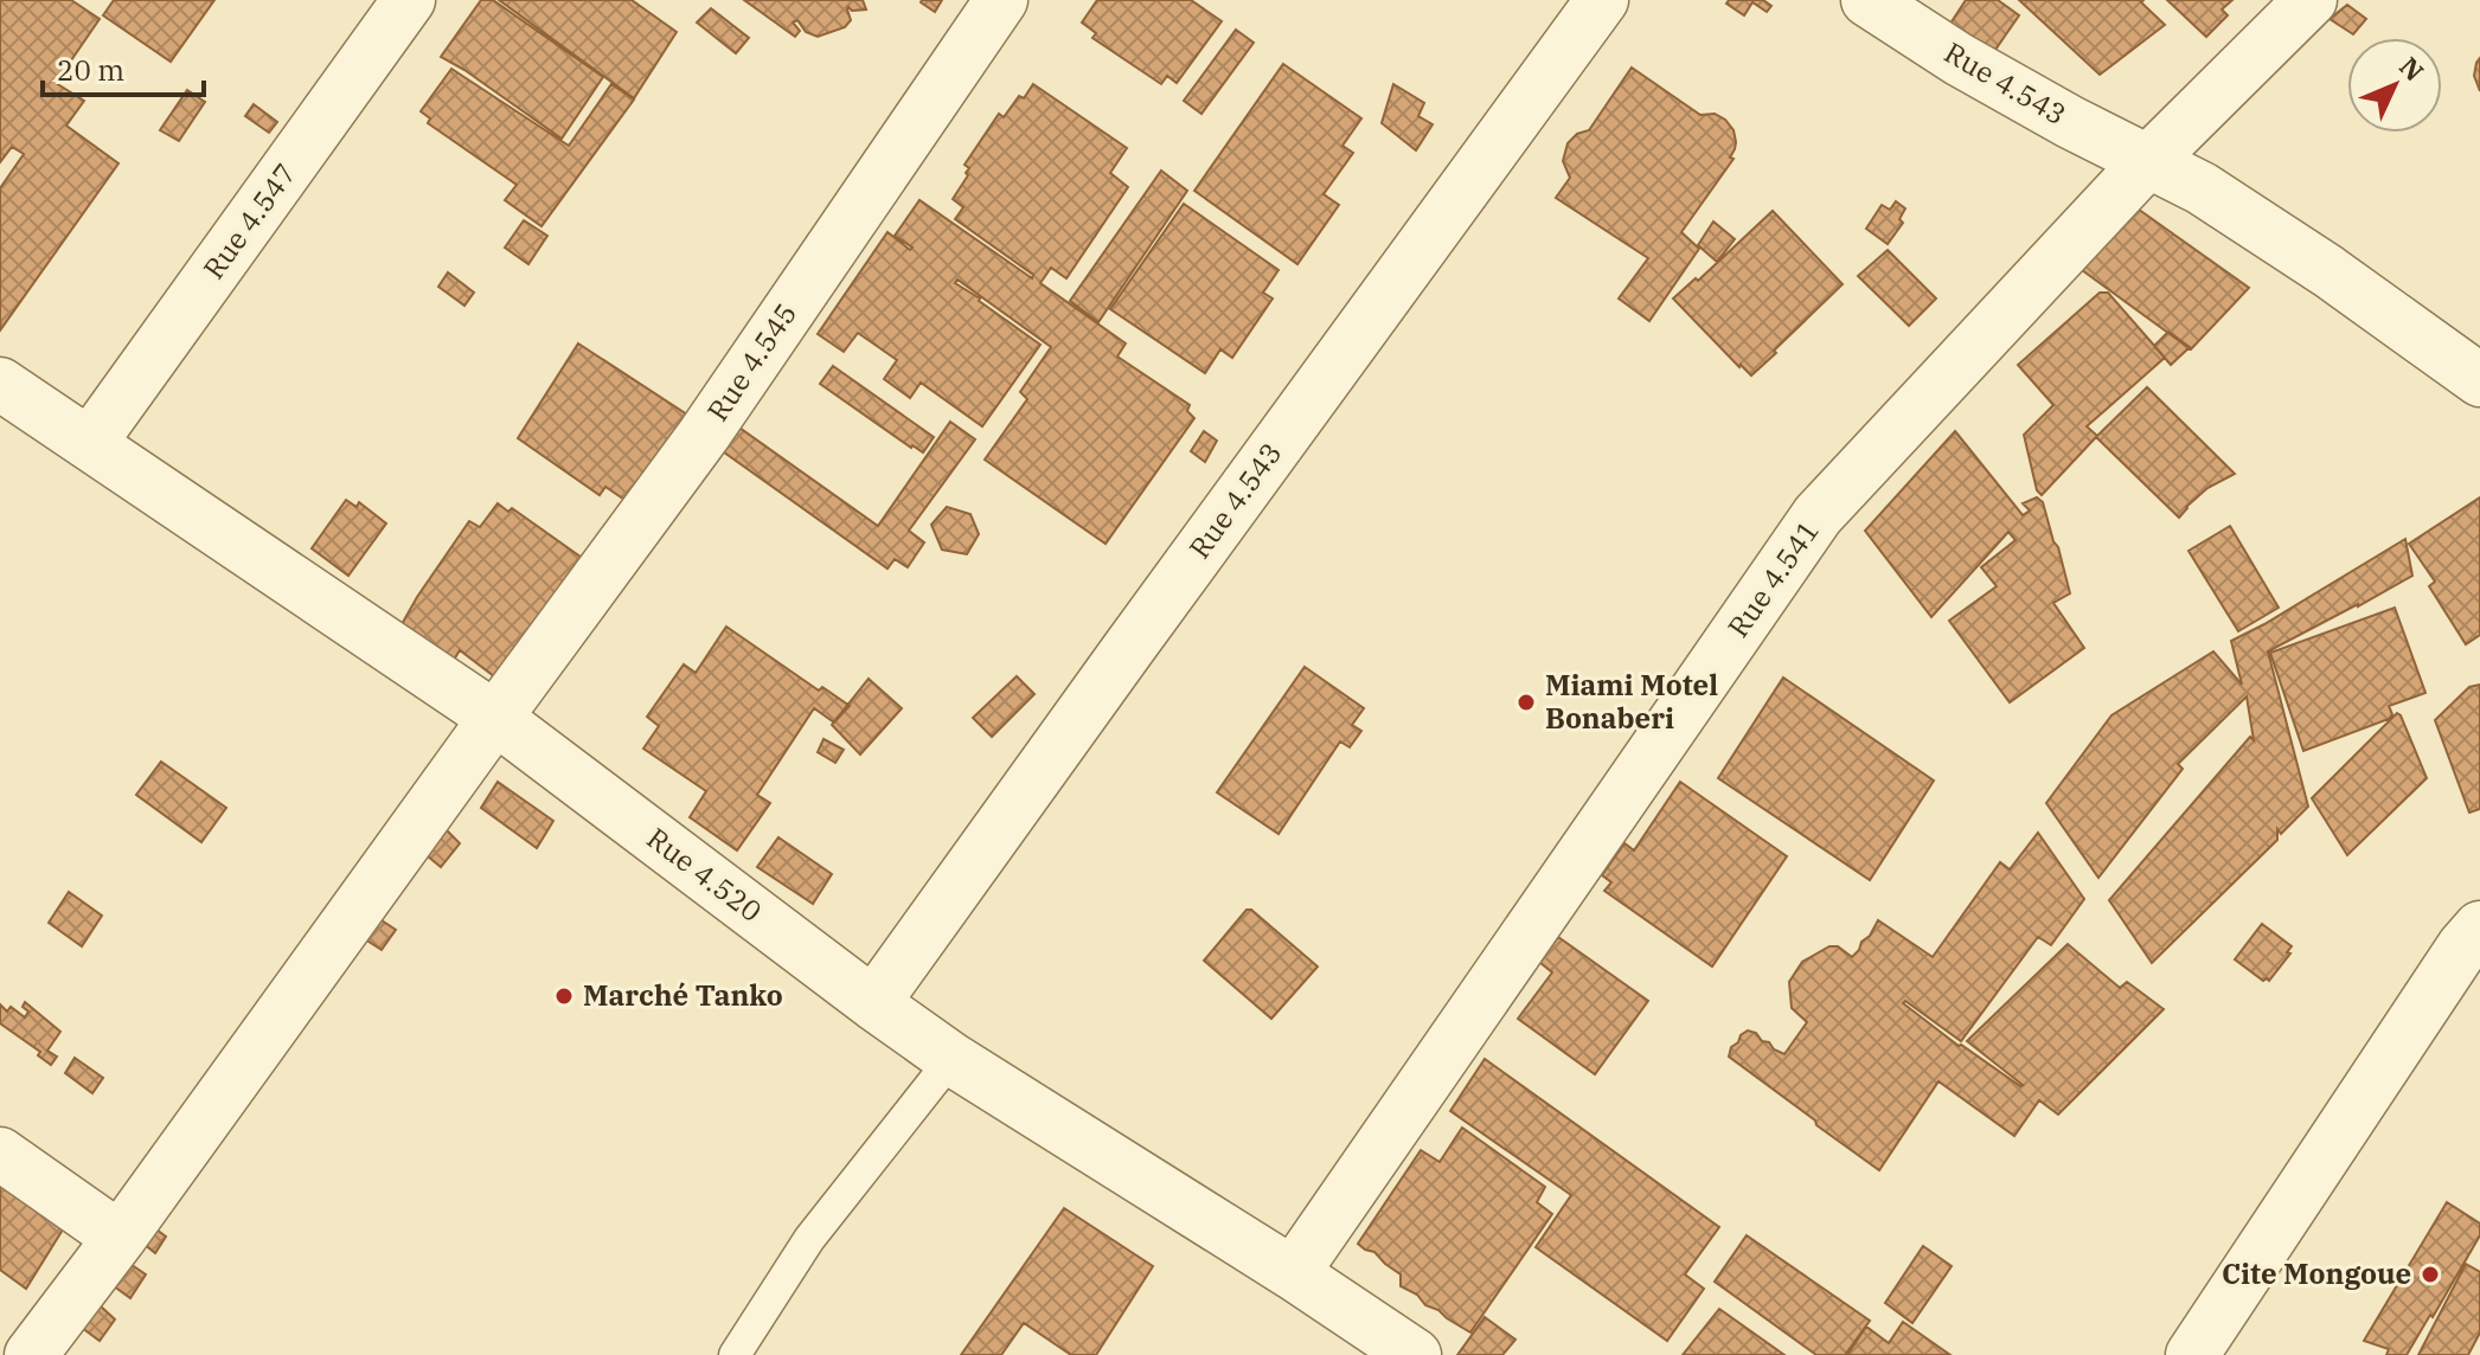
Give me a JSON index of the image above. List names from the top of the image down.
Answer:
{
  "streets": {
    "street": [
      "Rue 4.543",
      "Rue 4.547",
      "Rue 4.545",
      "Rue 4.541",
      "Rue 4.520"
    ]
  },
  "crossings": [
    ["Rue 4.543", "Rue 4.541"],
    ["Rue 4.543", "Rue 4.520"],
    ["Rue 4.547", "Rue 4.520"],
    ["Rue 4.545", "Rue 4.520"],
    ["Rue 4.541", "Rue 4.520"]
  ],
  "places": ["Miami Motel Bonaberi", "Marché Tanko", "Cite Mongoue"],
  "scale_bar": "20 m",
  "north": "top right"
}
